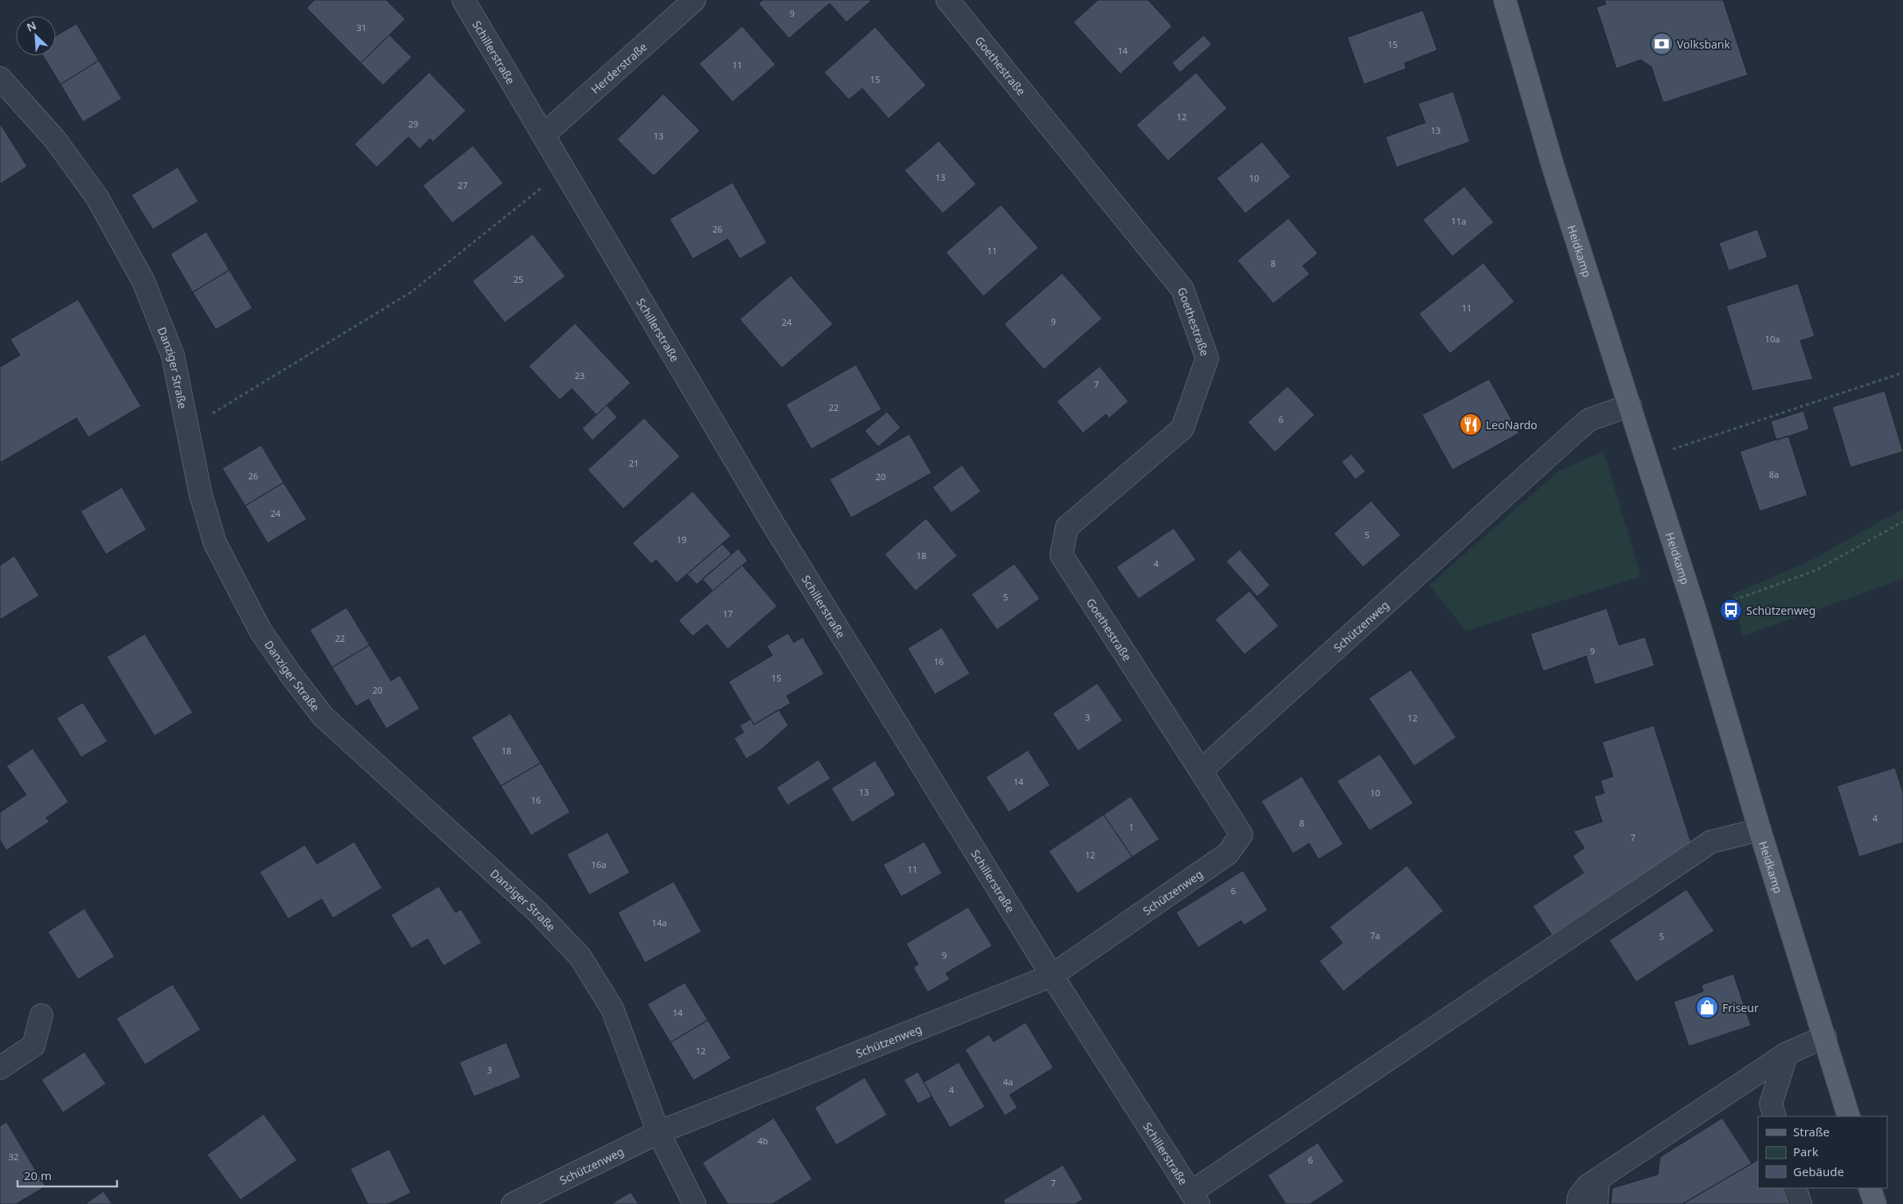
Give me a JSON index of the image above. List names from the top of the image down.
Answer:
{
  "streets": {
    "main road": ["Heidkamp"],
    "street": [
      "Schillerstraße",
      "Goethestraße",
      "Herderstraße",
      "Danziger Straße",
      "Schützenweg"
    ]
  },
  "crossings": [
    ["Schillerstraße", "Herderstraße"],
    ["Schillerstraße", "Schützenweg"],
    ["Goethestraße", "Schützenweg"],
    ["Heidkamp", "Schützenweg"],
    ["Danziger Straße", "Schützenweg"]
  ],
  "places": {
    "bank": ["Volksbank"],
    "restaurant": ["LeoNardo"],
    "bus stop": ["Schützenweg"],
    "shop": ["Friseur"]
  },
  "house_numbers": [
    "9",
    "31",
    "15",
    "14",
    "11",
    "15",
    "12",
    "29",
    "13",
    "13",
    "13",
    "10",
    "27",
    "11a",
    "26",
    "11",
    "8",
    "25",
    "11",
    "9",
    "24",
    "10a",
    "23",
    "7",
    "22",
    "6",
    "21",
    "8a",
    "26",
    "20",
    "24",
    "5",
    "19",
    "18",
    "4",
    "5",
    "17",
    "22",
    "9",
    "16",
    "15",
    "20",
    "3",
    "12",
    "18",
    "14",
    "13",
    "10",
    "16",
    "4",
    "8",
    "1",
    "7",
    "12",
    "16a",
    "11",
    "6",
    "14a",
    "7a",
    "5",
    "9",
    "14",
    "12",
    "3",
    "4a",
    "4",
    "4b",
    "32",
    "6",
    "7"
  ],
  "legend": ["Straße", "Park", "Gebäude"],
  "scale_bar": "20 m",
  "north": "top left"
}
